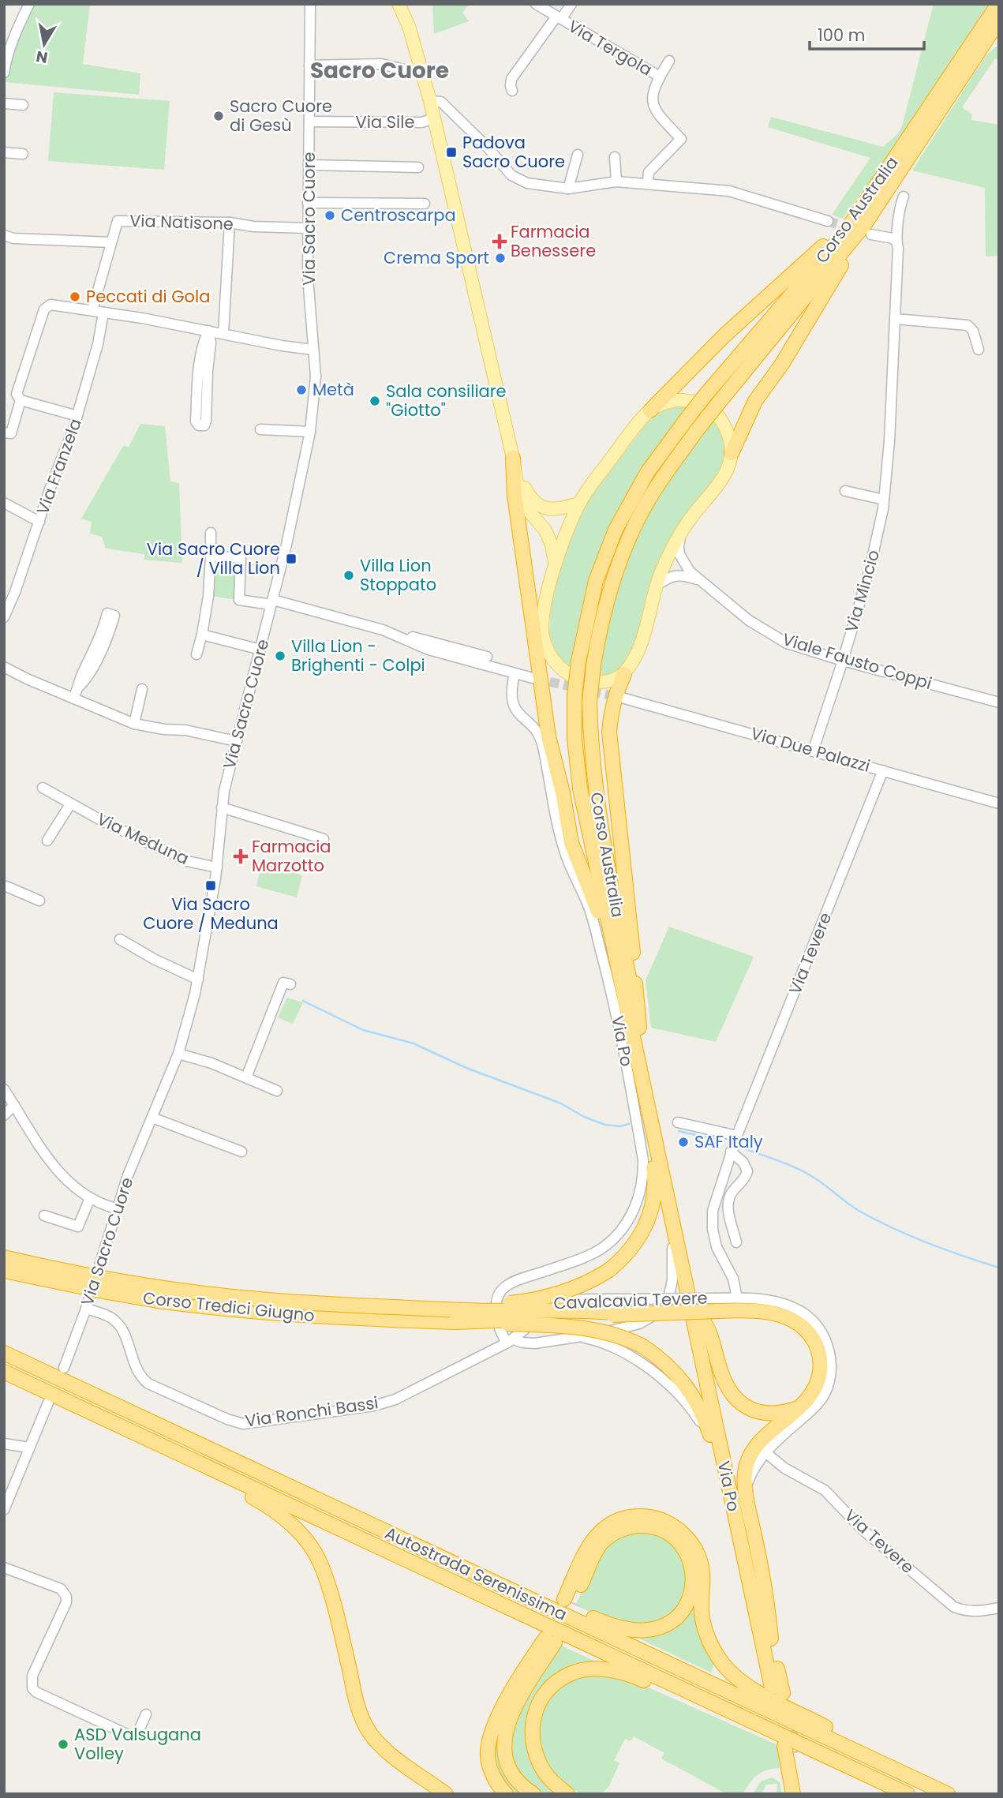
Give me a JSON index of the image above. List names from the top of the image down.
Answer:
{
  "streets": {
    "highway": [
      "Corso Australia",
      "Via Po",
      "Corso Tredici Giugno",
      "Autostrada Serenissima"
    ],
    "street": [
      "Via Tergola",
      "Via Sile",
      "Via Sacro Cuore",
      "Via Natisone",
      "Via Franzela",
      "Via Mincio",
      "Viale Fausto Coppi",
      "Via Due Palazzi",
      "Via Meduna",
      "Via Tevere",
      "Cavalcavia Tevere",
      "Via Ronchi Bassi"
    ]
  },
  "crossings": [
    ["Via Sile", "Via Sacro Cuore"],
    ["Corso Australia", "Via Po"],
    ["Via Sacro Cuore", "Via Natisone"],
    ["Via Sacro Cuore", "Via Meduna"],
    ["Via Sacro Cuore", "Via Ronchi Bassi"],
    ["Via Mincio", "Viale Fausto Coppi"],
    ["Via Due Palazzi", "Via Tevere"],
    ["Via Tevere", "Cavalcavia Tevere"],
    ["Via Po", "Cavalcavia Tevere"],
    ["Via Po", "Via Ronchi Bassi"],
    ["Cavalcavia Tevere", "Via Ronchi Bassi"]
  ],
  "districts": ["Sacro Cuore"],
  "places": {
    "other": [
      "Sacro Cuore di Gesù",
      "Centroscarpa",
      "Crema Sport",
      "Peccati di Gola",
      "Metà",
      "Sala consiliare \"Giotto\"",
      "Villa Lion Stoppato",
      "Villa Lion - Brighenti - Colpi",
      "SAF Italy",
      "ASD Valsugana Volley"
    ],
    "transit": ["Padova Sacro Cuore", "Via Sacro Cuore / Villa Lion", "Via Sacro Cuore / Meduna"],
    "health": ["Farmacia Benessere", "Farmacia Marzotto"]
  },
  "scale_bar": "100 m",
  "north": "bottom"
}
